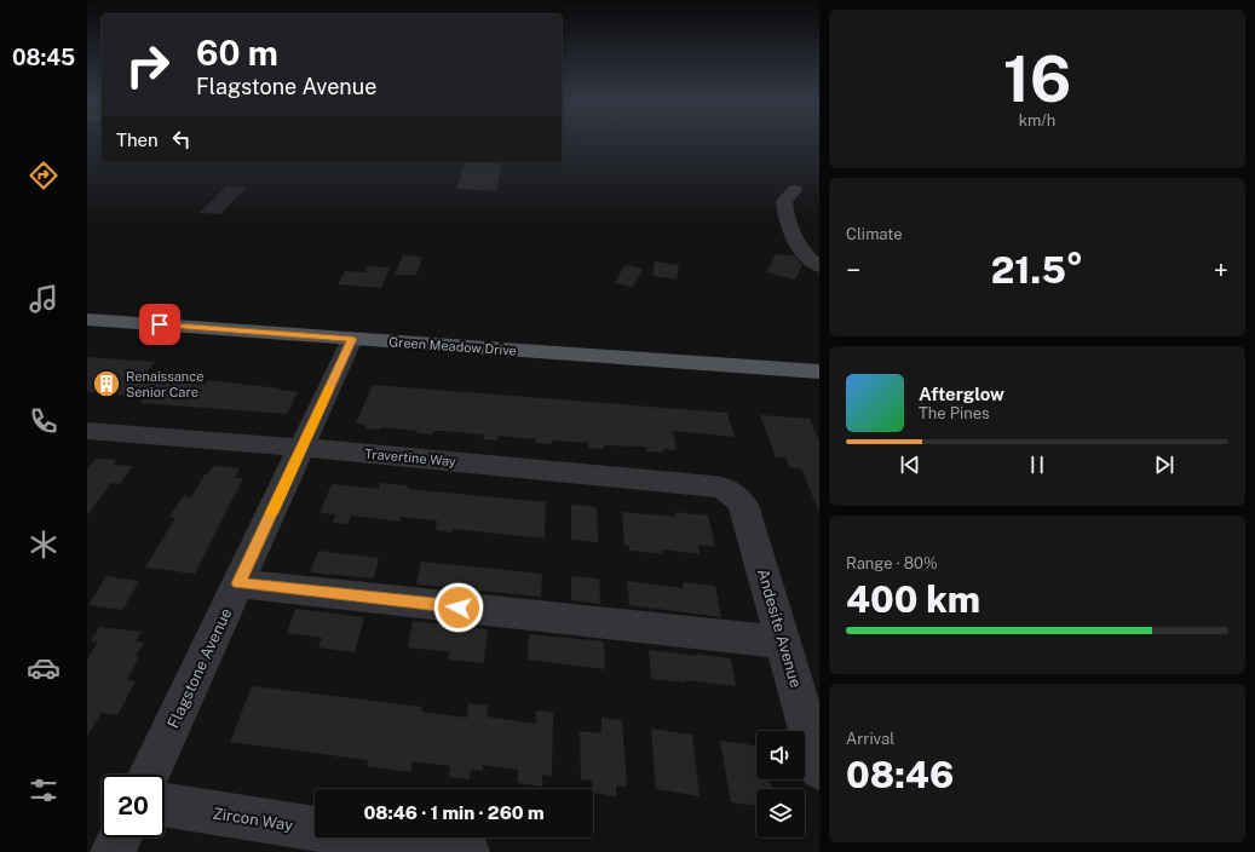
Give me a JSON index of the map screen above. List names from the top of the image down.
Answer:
{
  "streets": {
    "main road": ["Green Meadow Drive"],
    "street": [
      "Travertine Way",
      "Andesite Avenue",
      "Flagstone Avenue",
      "Zircon Way"
    ]
  },
  "crossings": [
    ["Green Meadow Drive", "Flagstone Avenue"],
    ["Travertine Way", "Andesite Avenue"],
    ["Travertine Way", "Flagstone Avenue"]
  ],
  "places": {
    "building": ["Renaissance Senior Care"]
  },
  "page": {
    "tabs": "08:45",
    "tile": [
      ["16", "km/h"],
      "Climate",
      ["Range · 80%", "400 km"],
      ["Arrival", "08:46"]
    ],
    "turn": ["60 m", "Flagstone Avenue"],
    "then": "Then",
    "heat": ["−", "21.5°", "+"],
    "song": ["Afterglow", "The Pines"],
    "limit": "20",
    "trip": "08:46 · 1 min · 260 m"
  }
}
